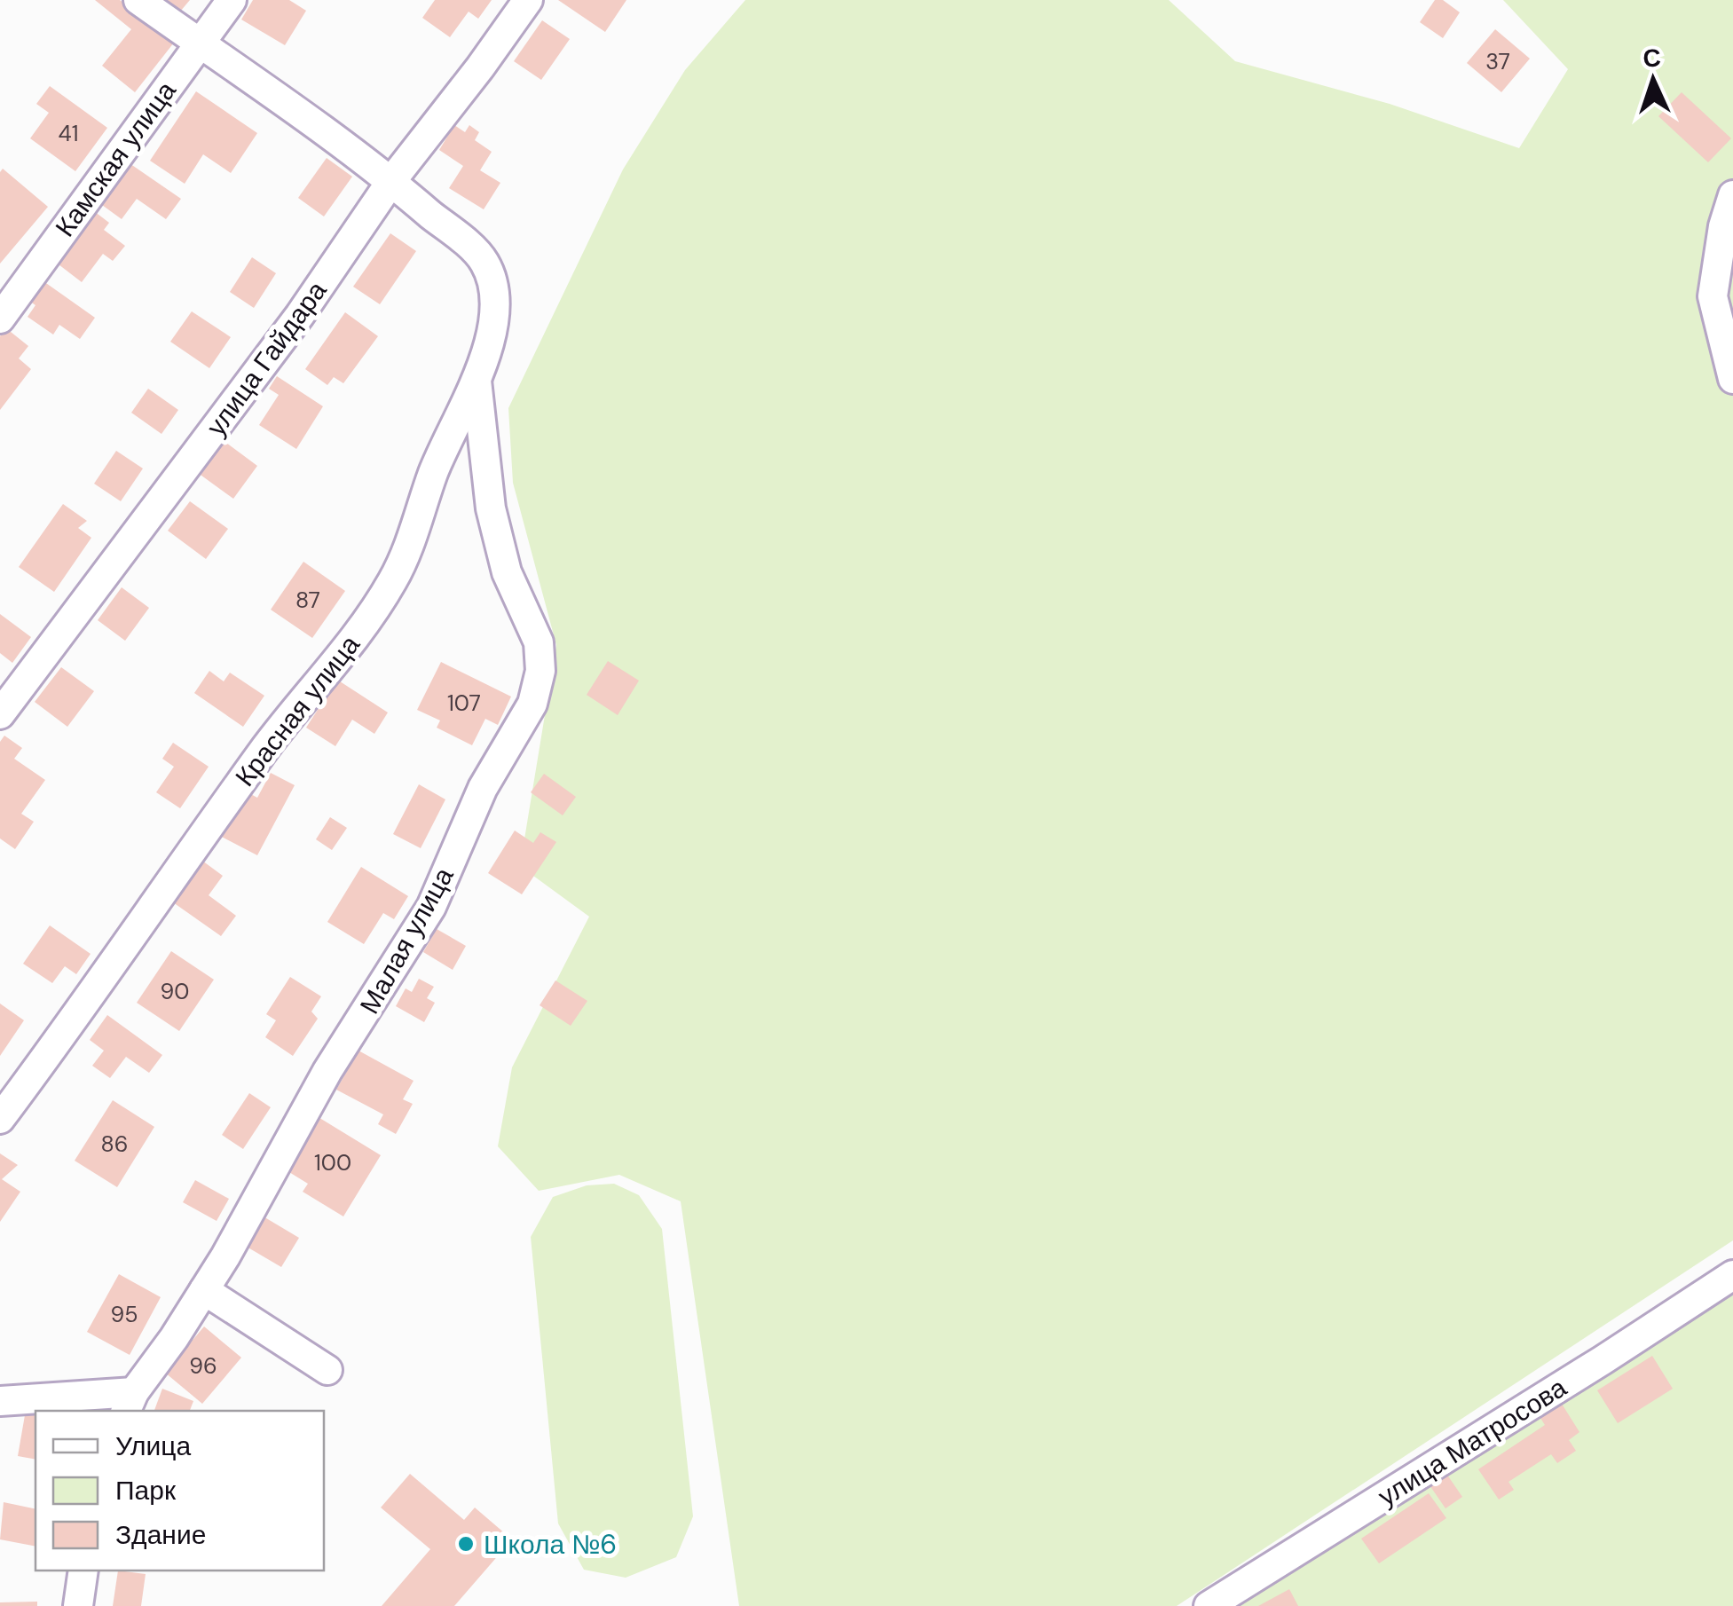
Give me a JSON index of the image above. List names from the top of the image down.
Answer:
{
  "streets": {
    "street": [
      "Камская улица",
      "улица Гайдара",
      "Красная улица",
      "Малая улица",
      "улица Матросова"
    ]
  },
  "crossings": [
    ["улица Гайдара", "Красная улица"],
    ["Красная улица", "Малая улица"]
  ],
  "places": ["Школа №6"],
  "house_numbers": [
    "37",
    "41",
    "87",
    "107",
    "90",
    "86",
    "100",
    "95",
    "96"
  ],
  "legend": ["Улица", "Парк", "Здание"],
  "north": "top"
}
